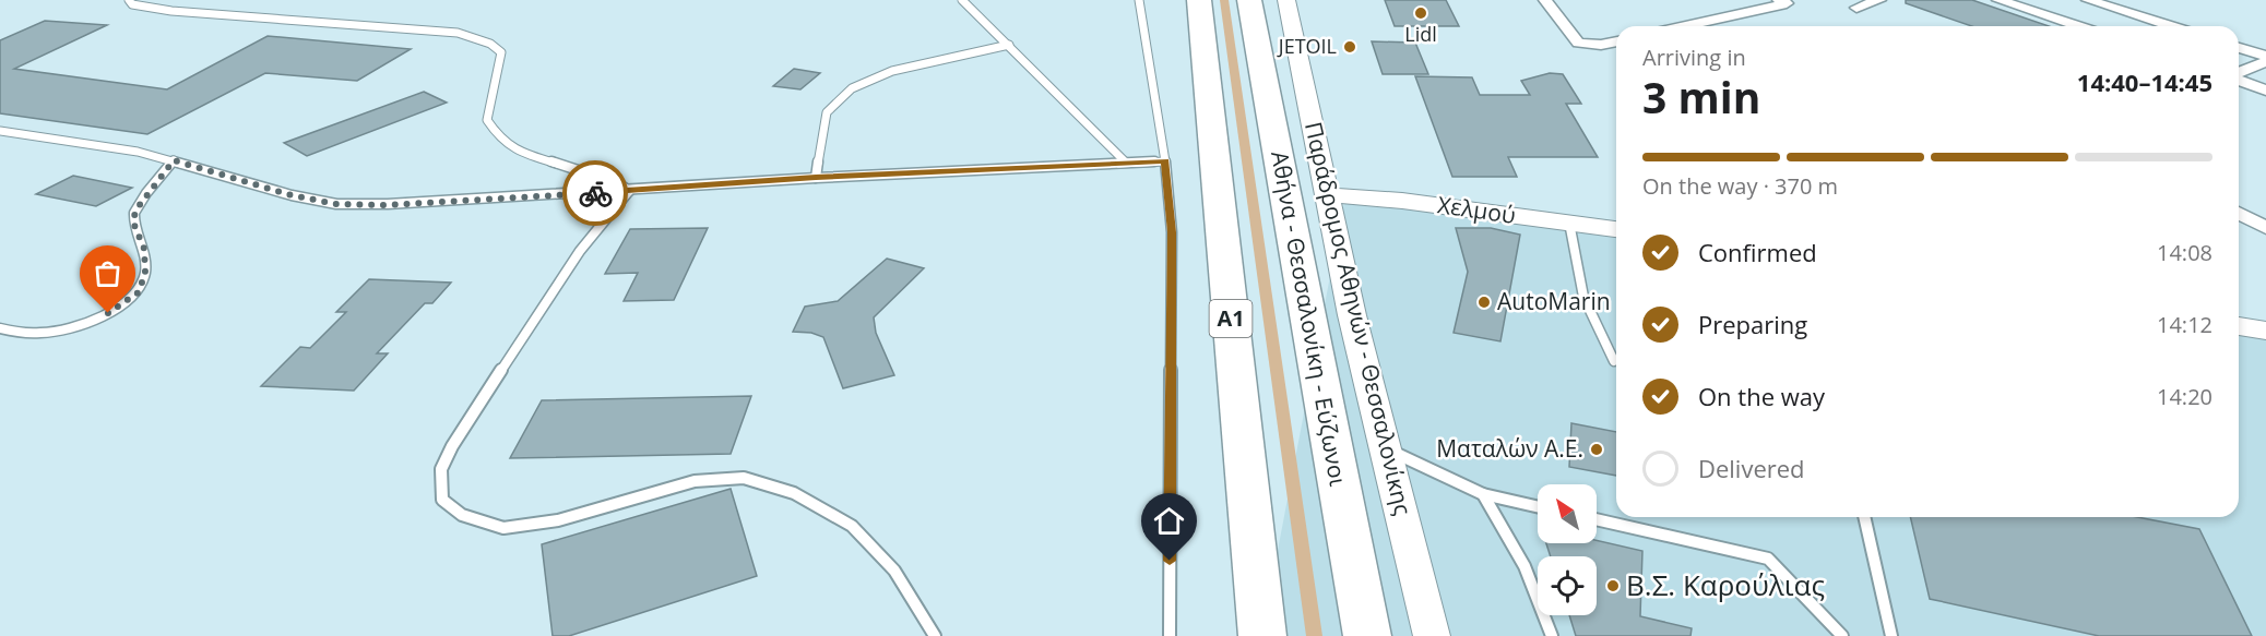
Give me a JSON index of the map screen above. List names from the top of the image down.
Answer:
{
  "streets": {
    "highway": ["Α1", "Αθήνα - Θεσσαλονίκη - Εύζωνοι"],
    "main road": ["Χελμού", "Παράδρομος Αθηνών - Θεσσαλονίκης"]
  },
  "crossings": [
    ["Χελμού", "Παράδρομος Αθηνών - Θεσσαλονίκης"]
  ],
  "places": [
    "Lidl",
    "JETOIL",
    "AutoMarin",
    "Ματαλών Α.Ε.",
    "Β.Σ. Καρούλιας"
  ],
  "north": "top left",
  "page": {
    "heading": ["3 min", "Arriving in", "14:40–14:45"],
    "bar": "On the way · 370 m",
    "list": [
      ["Confirmed", "14:08"],
      ["Preparing", "14:12"],
      ["On the way", "14:20"],
      "Delivered"
    ]
  }
}
